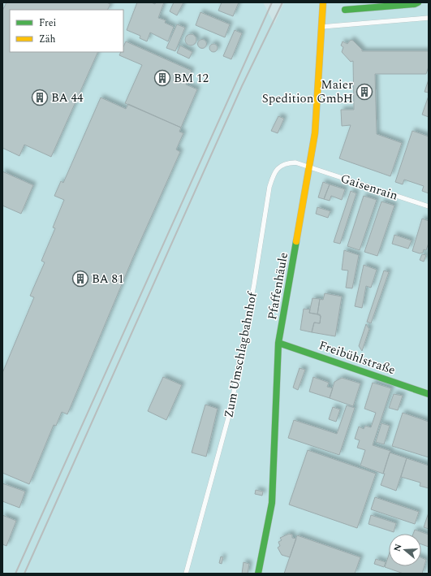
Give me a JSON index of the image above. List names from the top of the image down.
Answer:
{
  "streets": {
    "street": [
      "Gaisenrain",
      "Pfaffenhäule",
      "Zum Umschlagbahnhof",
      "Freibühlstraße"
    ]
  },
  "crossings": [
    ["Gaisenrain", "Pfaffenhäule"],
    ["Gaisenrain", "Zum Umschlagbahnhof"],
    ["Pfaffenhäule", "Zum Umschlagbahnhof"],
    ["Pfaffenhäule", "Freibühlstraße"]
  ],
  "places": {
    "building": [
      "BM 12",
      "Maier Spedition GmbH",
      "BA 44",
      "BA 81"
    ]
  },
  "legend": ["Frei", "Zäh"],
  "north": "left"
}
